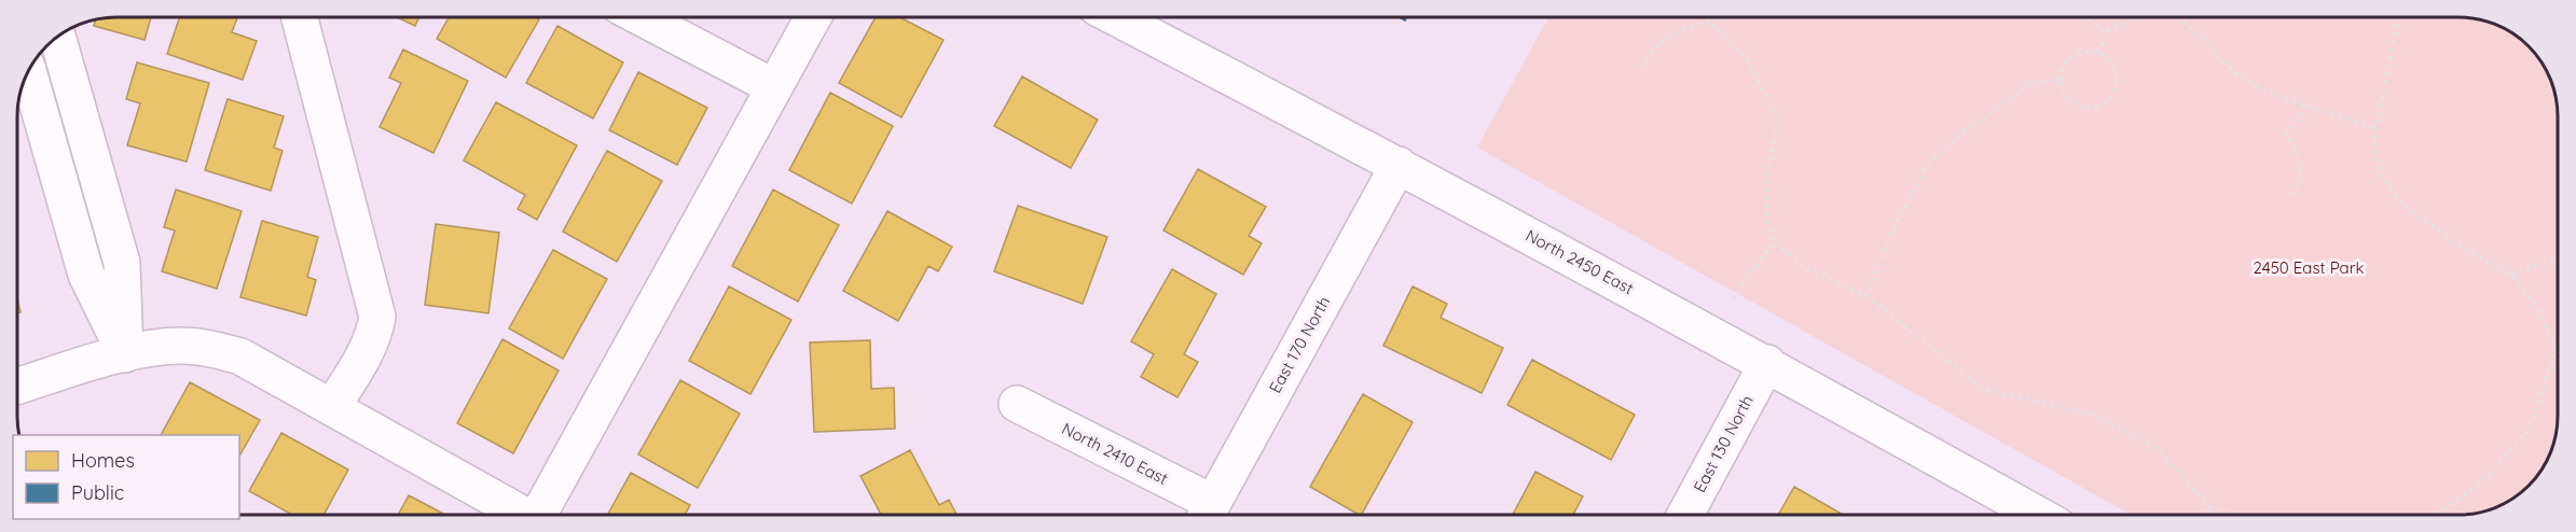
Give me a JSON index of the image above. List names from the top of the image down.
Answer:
{
  "streets": {
    "street": [
      "North 2450 East",
      "East 170 North",
      "East 130 North",
      "North 2410 East"
    ]
  },
  "crossings": [
    ["North 2450 East", "East 170 North"],
    ["North 2450 East", "East 130 North"],
    ["East 170 North", "North 2410 East"]
  ],
  "parks": ["2450 East Park"],
  "legend": ["Homes", "Public"]
}
